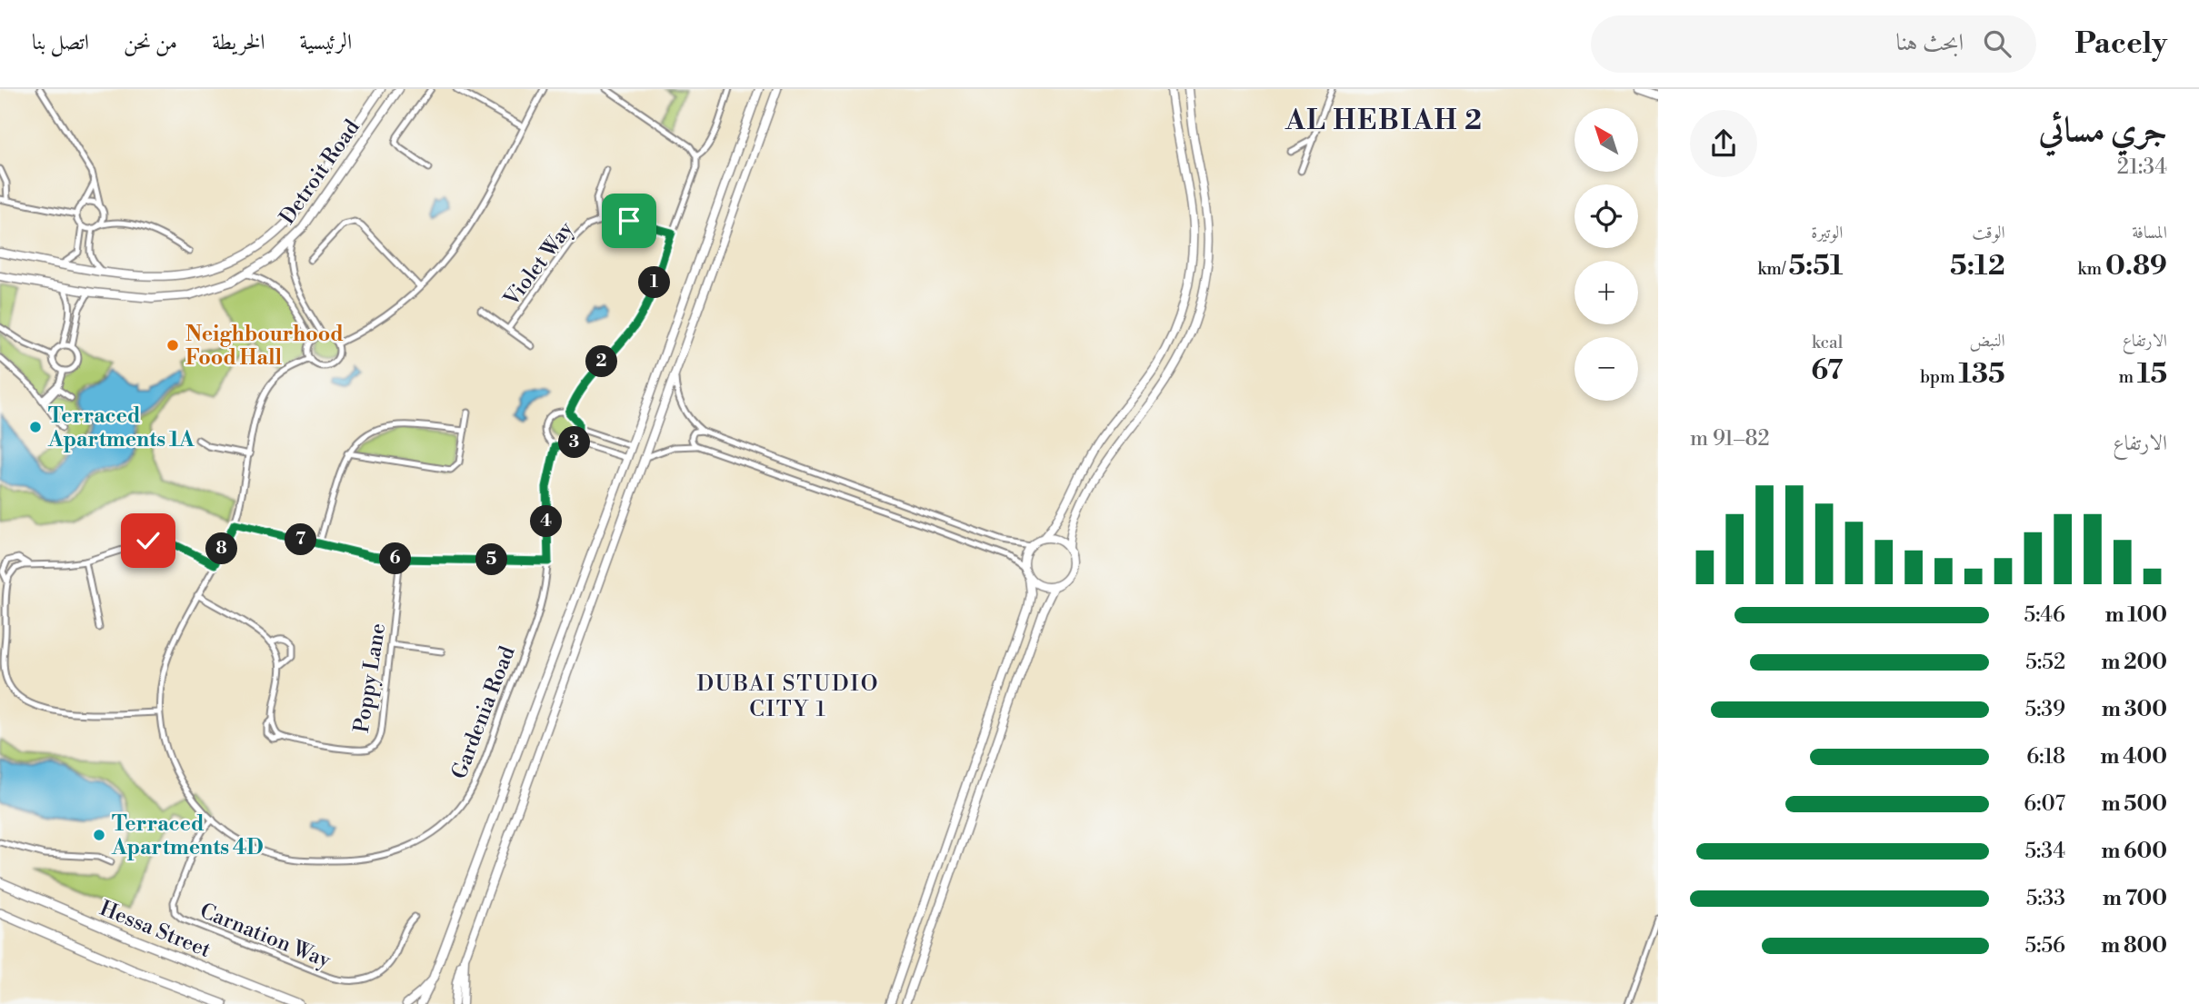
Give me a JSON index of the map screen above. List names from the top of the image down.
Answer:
{
  "streets": {
    "main road": ["Hessa Street"],
    "street": [
      "Detroit Road",
      "Violet Way",
      "Poppy Lane",
      "Gardenia Road",
      "Carnation Way"
    ]
  },
  "crossings": [
    ["Poppy Lane", "Gardenia Road"],
    ["Gardenia Road", "Carnation Way"]
  ],
  "districts": ["AL HEBIAH 2", "DUBAI STUDIO CITY 1"],
  "places": ["Neighbourhood Food Hall", "Terraced Apartments 1A", "Terraced Apartments 4D"],
  "north": "top left",
  "page": {
    "header": "Pacely",
    "search": "ابحث هنا",
    "nav": [
      "الرئيسية",
      "الخريطة",
      "من نحن",
      "اتصل بنا"
    ],
    "heading": ["جري مسائي", "21:34"],
    "map_buttons": ["+", "−"],
    "stats": [
      ["المسافة", "0.89 km"],
      ["الوقت", "5:12"],
      ["الوتيرة", "5:51 /km"],
      ["الارتفاع", "15 m"],
      ["النبض", "135 bpm"],
      ["kcal", "67"]
    ],
    "pins": [
      "1",
      "2",
      "3",
      "4",
      "7",
      "8",
      "6",
      "5"
    ],
    "chart": ["الارتفاع", "82–91 m"],
    "list": [
      {
        "name": "100 m",
        "note": "5:46"
      },
      {
        "name": "200 m",
        "note": "5:52"
      },
      {
        "name": "300 m",
        "note": "5:39"
      },
      {
        "name": "400 m",
        "note": "6:18"
      },
      {
        "name": "500 m",
        "note": "6:07"
      },
      {
        "name": "600 m",
        "note": "5:34"
      },
      {
        "name": "700 m",
        "note": "5:33"
      },
      {
        "name": "800 m",
        "note": "5:56"
      }
    ]
  }
}
